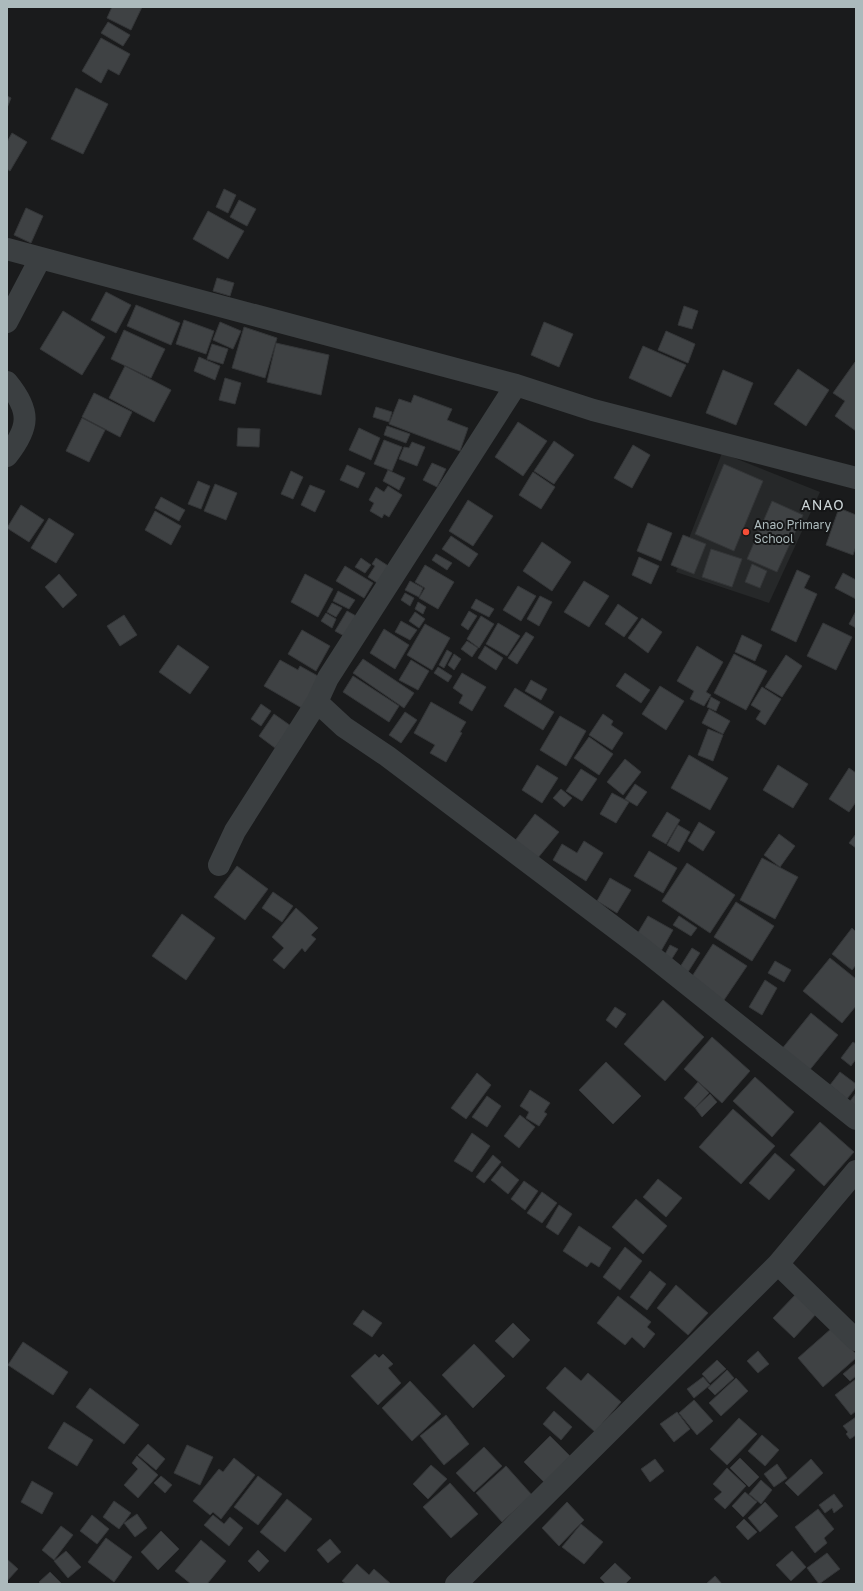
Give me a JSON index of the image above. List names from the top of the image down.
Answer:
{
  "districts": ["ANAO"],
  "places": ["Anao Primary School"]
}
